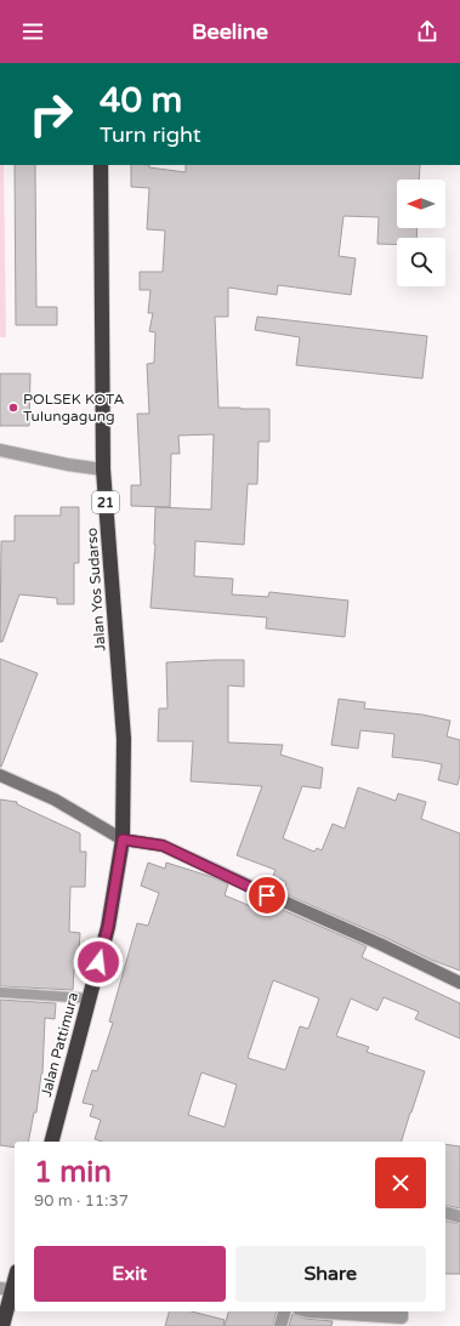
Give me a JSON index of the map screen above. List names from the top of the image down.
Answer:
{
  "streets": {
    "highway": ["21", "Jalan Yos Sudarso", "Jalan Pattimura"]
  },
  "crossings": [
    ["Jalan Yos Sudarso", "Jalan Pattimura"]
  ],
  "places": ["POLSEK KOTA Tulungagung"],
  "north": "left",
  "page": {
    "header": "Beeline",
    "turn": ["40 m", "Turn right"],
    "heading": ["1 min", "90 m · 11:37"],
    "buttons": ["Exit", "Share"]
  }
}
